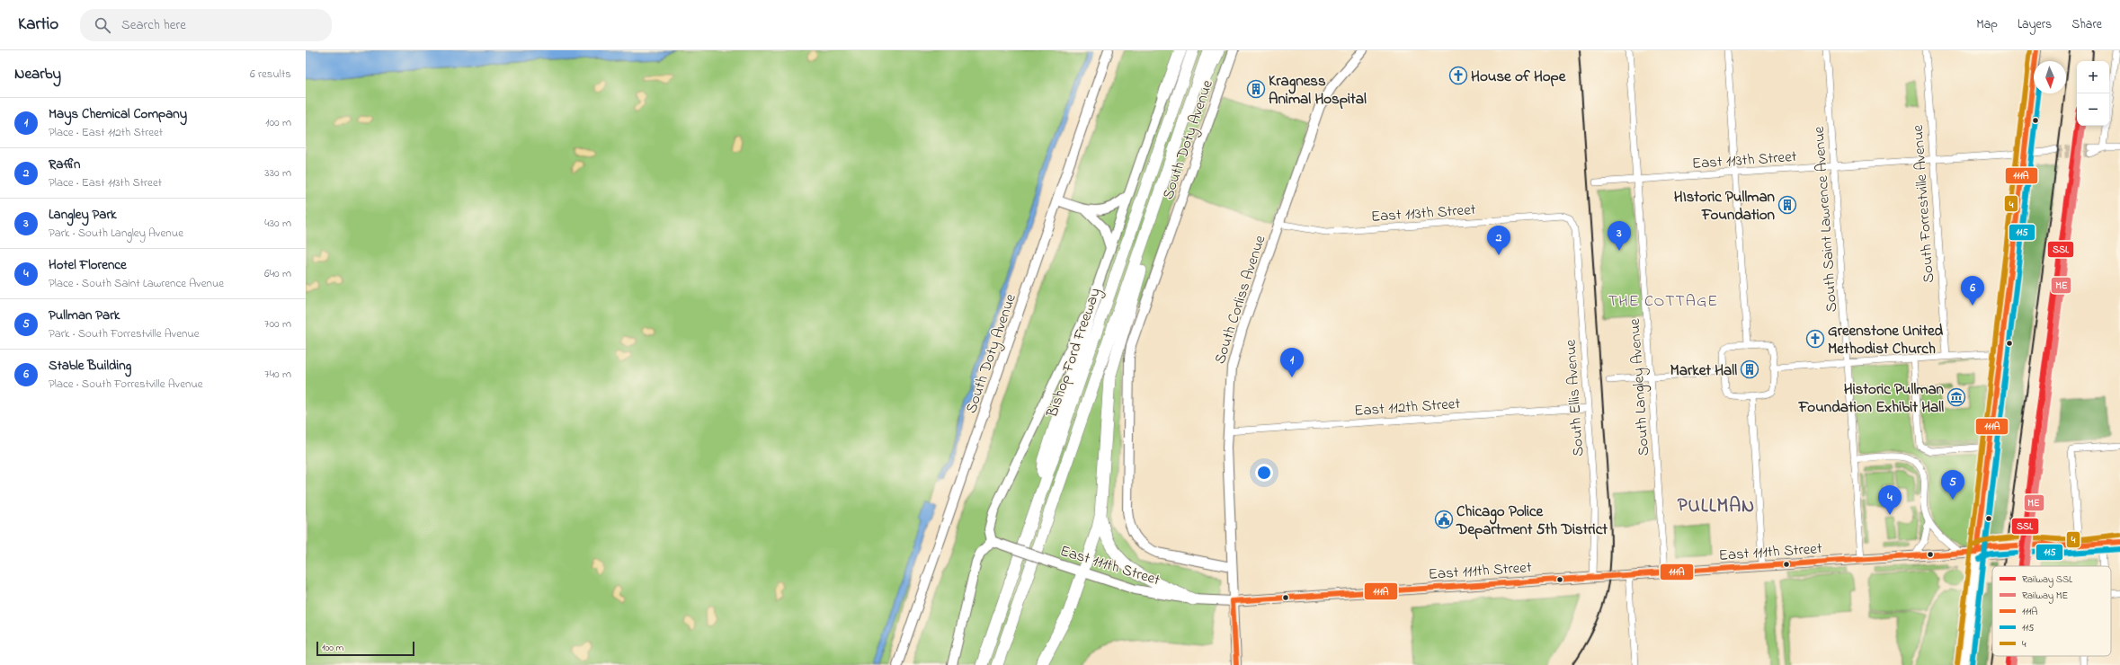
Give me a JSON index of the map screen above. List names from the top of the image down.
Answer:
{
  "streets": {
    "highway": ["Bishop Ford Freeway"],
    "street": [
      "South Doty Avenue",
      "East 113th Street",
      "South Forrestville Avenue",
      "South Saint Lawrence Avenue",
      "South Corliss Avenue",
      "South Langley Avenue",
      "South Ellis Avenue",
      "East 112th Street",
      "East 111th Street"
    ]
  },
  "crossings": [
    ["South Doty Avenue", "South Corliss Avenue"],
    ["East 113th Street", "South Forrestville Avenue"],
    ["East 113th Street", "South Saint Lawrence Avenue"],
    ["East 113th Street", "South Corliss Avenue"],
    ["East 113th Street", "South Langley Avenue"],
    ["East 113th Street", "South Ellis Avenue"],
    ["South Saint Lawrence Avenue", "East 111th Street"],
    ["South Corliss Avenue", "East 112th Street"],
    ["South Corliss Avenue", "East 111th Street"],
    ["South Langley Avenue", "East 111th Street"],
    ["South Ellis Avenue", "East 112th Street"],
    ["South Ellis Avenue", "East 111th Street"]
  ],
  "districts": ["THE COTTAGE", "PULLMAN"],
  "places": {
    "church": ["House of Hope", "Greenstone United Methodist Church"],
    "building": ["Kragness Animal Hospital", "HIstoric Pullman Foundation", "Market Hall"],
    "museum": ["Historic Pullman Foundation Exhibit Hall"],
    "public building": ["Chicago Police Department 5th District"]
  },
  "lines": [
    "transit line 111A",
    "transit line 4",
    "transit line 115",
    "rail line SSL",
    "rail line ME"
  ],
  "legend": [
    "Railway SSL",
    "Railway ME",
    "111A",
    "115",
    "4"
  ],
  "scale_bar": "100 m",
  "north": "bottom",
  "page": {
    "header": "Kartio",
    "search": "Search here",
    "nav": ["Map", "Layers", "Share"],
    "heading": ["Nearby", "6 results"],
    "map_buttons": ["+", "−"],
    "list": [
      {
        "mark": "1",
        "name": "Mays Chemical Company",
        "note": "Place · East 112th Street",
        "value": "100 m"
      },
      {
        "mark": "2",
        "name": "Raffin",
        "note": "Place · East 113th Street",
        "value": "330 m"
      },
      {
        "mark": "3",
        "name": "Langley Park",
        "note": "Park · South Langley Avenue",
        "value": "430 m"
      },
      {
        "mark": "4",
        "name": "Hotel Florence",
        "note": "Place · South Saint Lawrence Avenue",
        "value": "640 m"
      },
      {
        "mark": "5",
        "name": "Pullman Park",
        "note": "Park · South Forrestville Avenue",
        "value": "700 m"
      },
      {
        "mark": "6",
        "name": "Stable Building",
        "note": "Place · South Forrestville Avenue",
        "value": "740 m"
      }
    ],
    "pins": [
      "3",
      "2",
      "6",
      "1",
      "5",
      "4"
    ],
    "scale": "100 m"
  }
}
